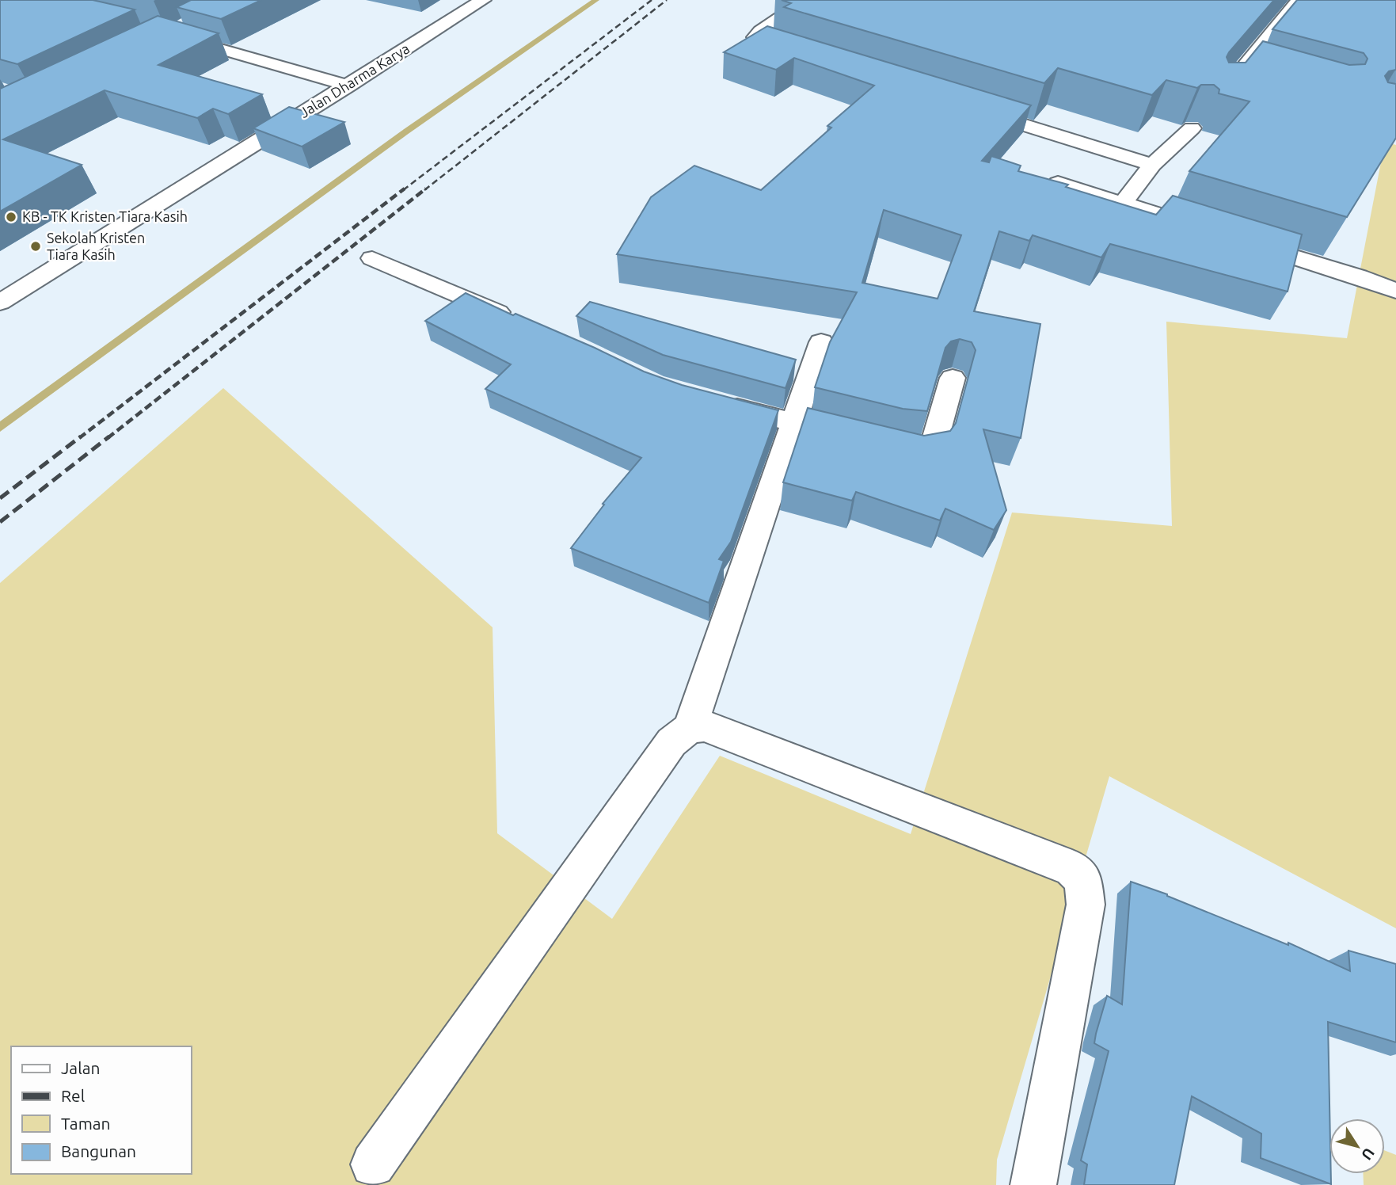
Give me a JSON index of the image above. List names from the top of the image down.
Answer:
{
  "streets": {
    "street": ["Jalan Dharma Karya"]
  },
  "places": ["KB - TK Kristen Tiara Kasih", "Sekolah Kristen Tiara Kasih"],
  "legend": [
    "Jalan",
    "Rel",
    "Taman",
    "Bangunan"
  ],
  "north": "bottom right"
}
